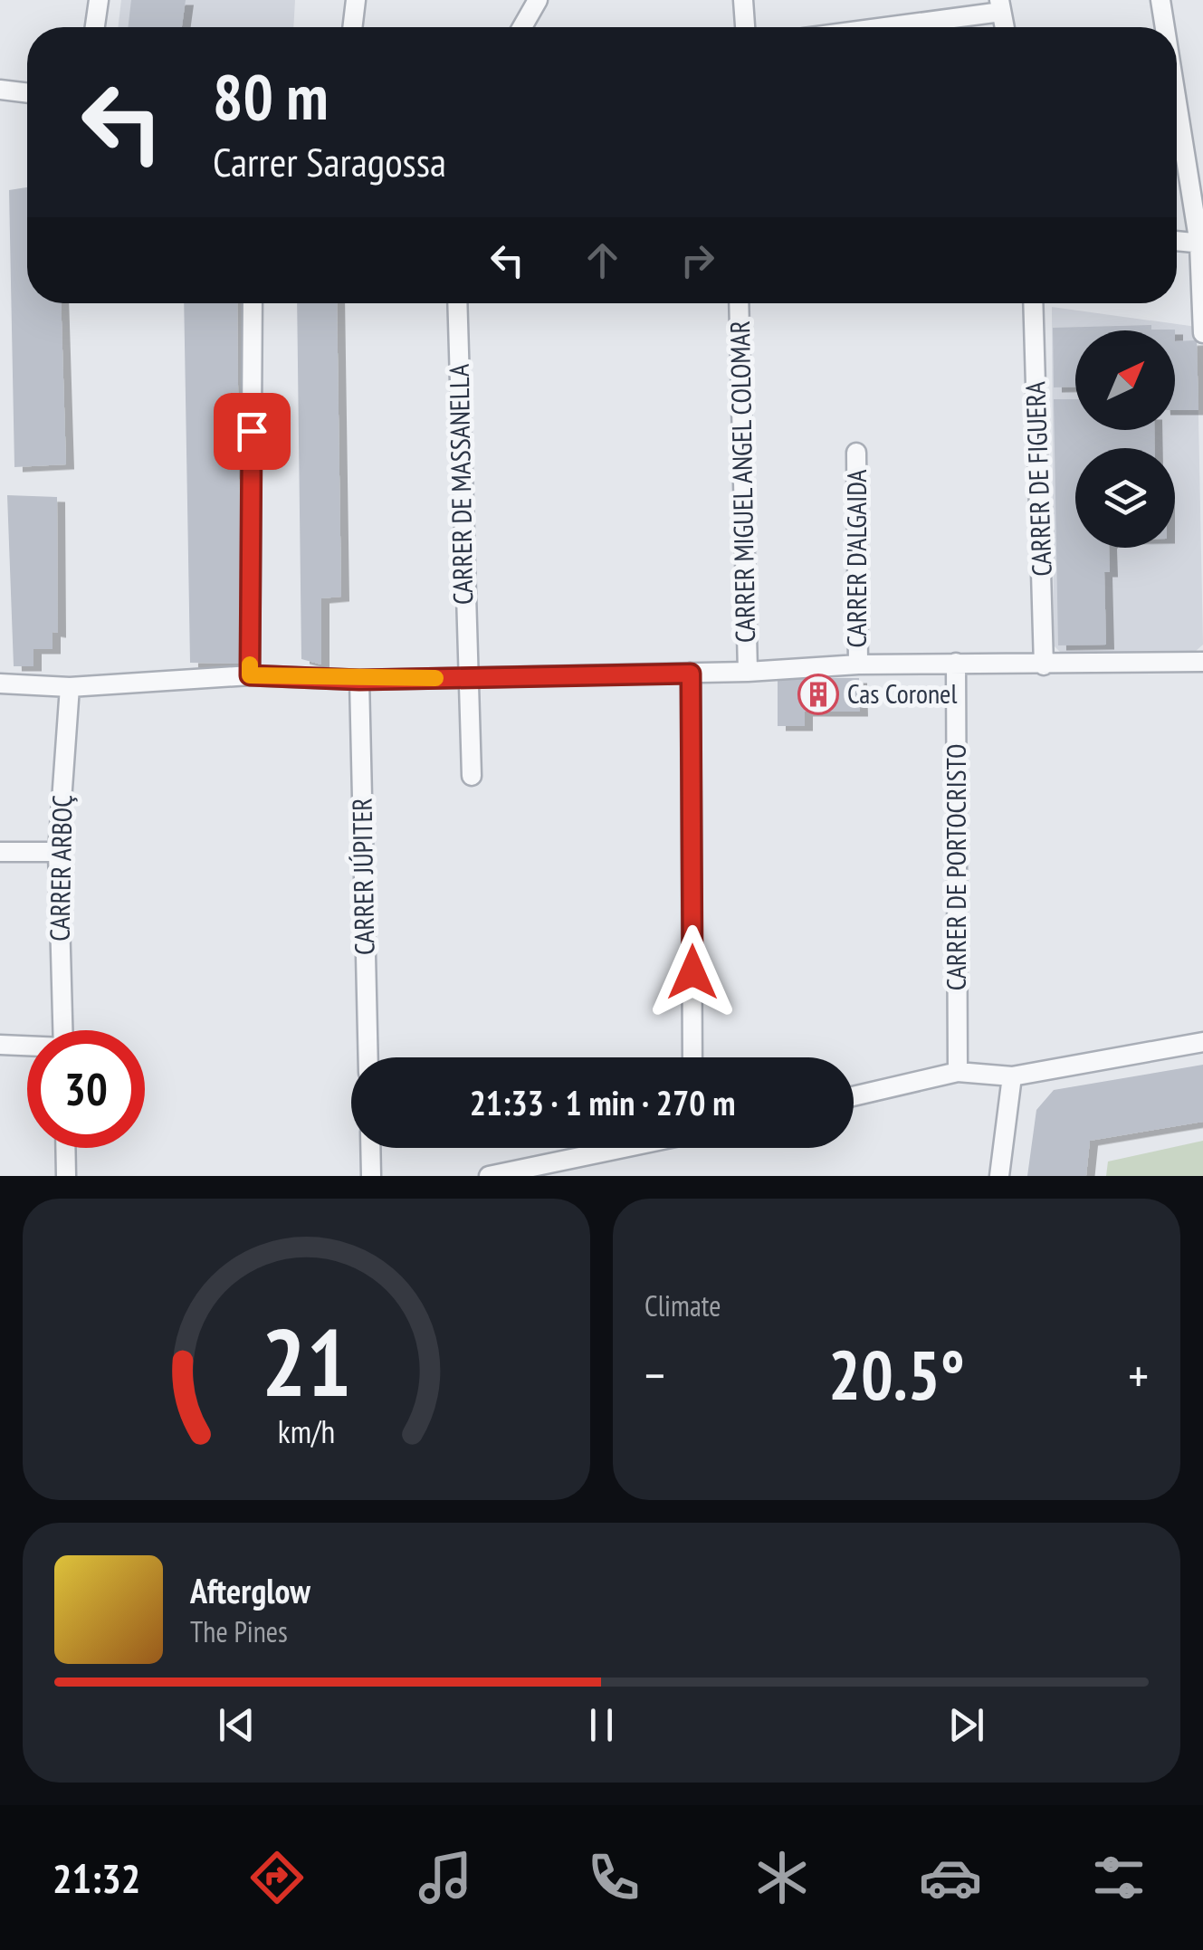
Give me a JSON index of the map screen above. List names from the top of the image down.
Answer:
{
  "streets": {
    "street": [
      "CARRER DE FIGUERA",
      "CARRER MIGUEL ANGEL COLOMAR",
      "CARRER DE MASSANELLA",
      "CARRER D'ALGAIDA",
      "CARRER DE PORTOCRISTO",
      "CARRER ARBOÇ",
      "CARRER JÚPITER"
    ]
  },
  "places": {
    "building": ["Cas Coronel"]
  },
  "north": "top right",
  "page": {
    "turn": ["80 m", "Carrer Saragossa"],
    "limit": "30",
    "trip": "21:33 · 1 min · 270 m",
    "tile": "Climate",
    "heat": ["−", "20.5°", "+"],
    "song": ["Afterglow", "The Pines"],
    "tabs": "21:32",
    "gauge": ["21", "km/h"]
  }
}
